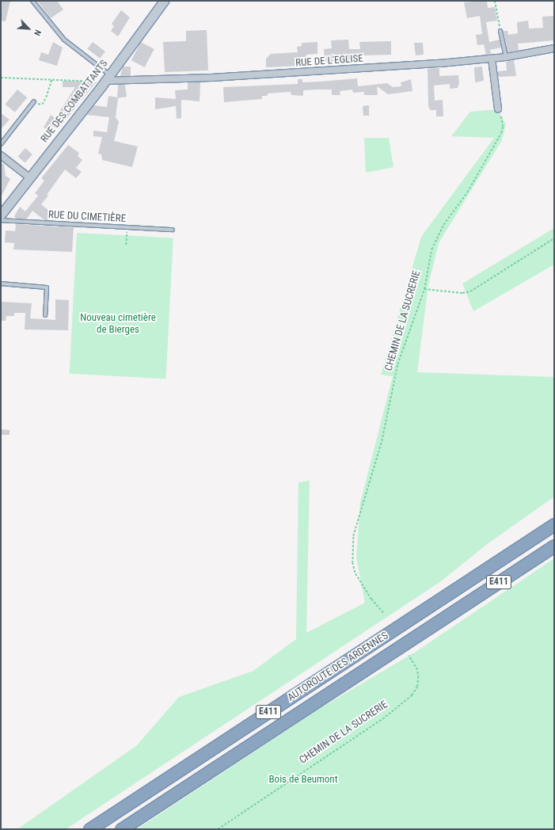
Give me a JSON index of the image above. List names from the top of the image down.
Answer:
{
  "streets": {
    "highway": ["E411", "AUTOROUTE DES ARDENNES"],
    "street": ["RUE DE L'EGLISE", "RUE DES COMBATTANTS"],
    "lane": ["RUE DU CIMETIÈRE"],
    "path": ["CHEMIN DE LA SUCRERIE"]
  },
  "crossings": [
    ["RUE DE L'EGLISE", "RUE DES COMBATTANTS"]
  ],
  "parks": ["Nouveau cimetière de Bierges", "Bois de Beumont"],
  "north": "bottom right"
}
